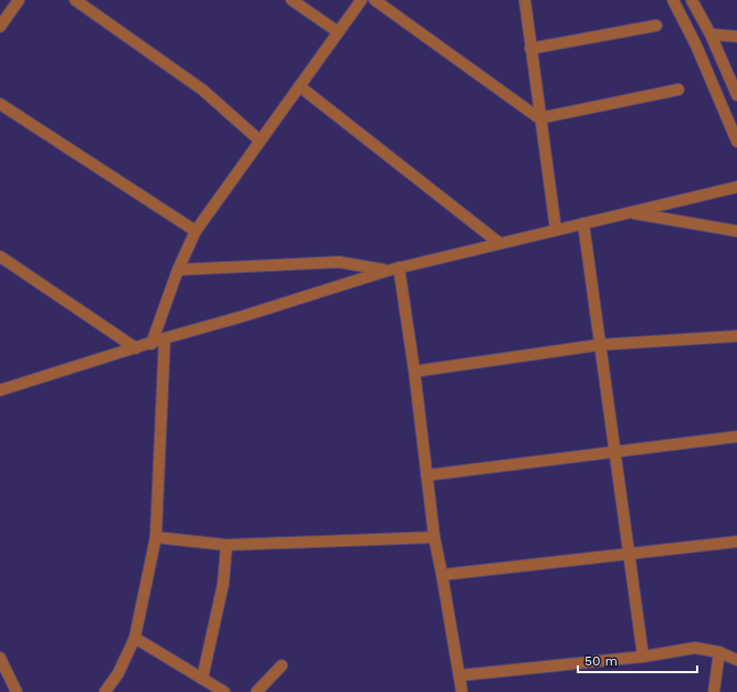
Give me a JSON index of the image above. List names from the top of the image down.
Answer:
{
  "scale_bar": "50 m"
}
